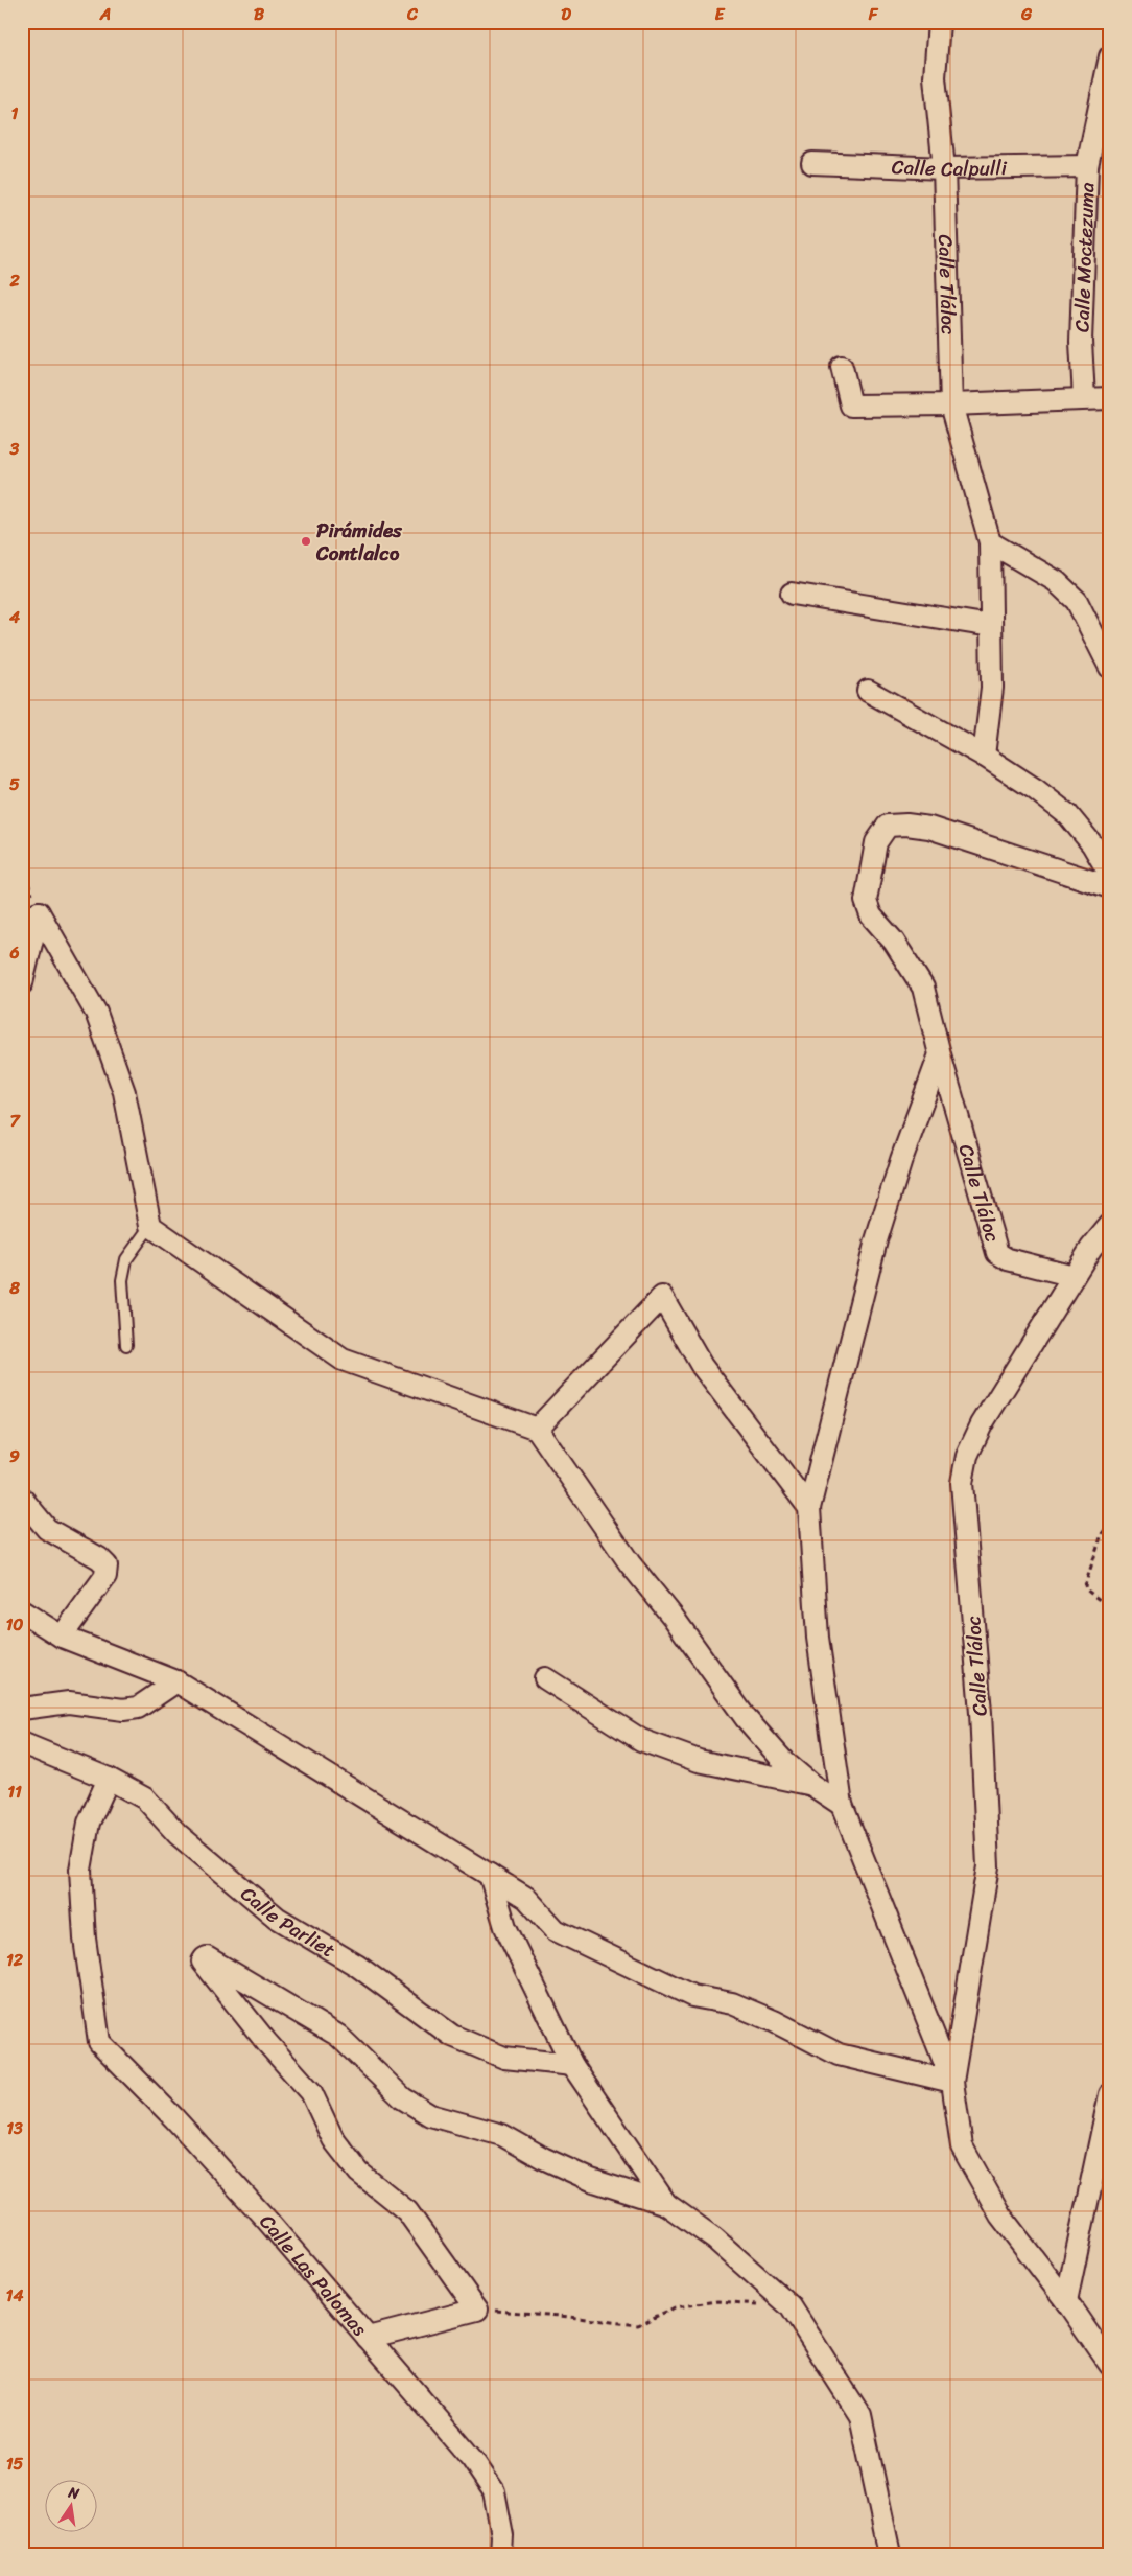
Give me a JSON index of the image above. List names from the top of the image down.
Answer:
{
  "streets": {
    "street": [
      "Calle Calpulli",
      "Calle Moctezuma",
      "Calle Tláloc",
      "Calle Parliet",
      "Calle Las Palomas"
    ]
  },
  "crossings": [
    ["Calle Calpulli", "Calle Moctezuma"],
    ["Calle Calpulli", "Calle Tláloc"],
    ["Calle Parliet", "Calle Las Palomas"]
  ],
  "places": ["Pirámides Contlalco"],
  "north": "top",
  "grid": {
    "columns": [
      "A",
      "B",
      "C",
      "D",
      "E",
      "F",
      "G"
    ],
    "rows": [
      "1",
      "2",
      "3",
      "4",
      "5",
      "6",
      "7",
      "8",
      "9",
      "10",
      "11",
      "12",
      "13",
      "14",
      "15"
    ]
  }
}
